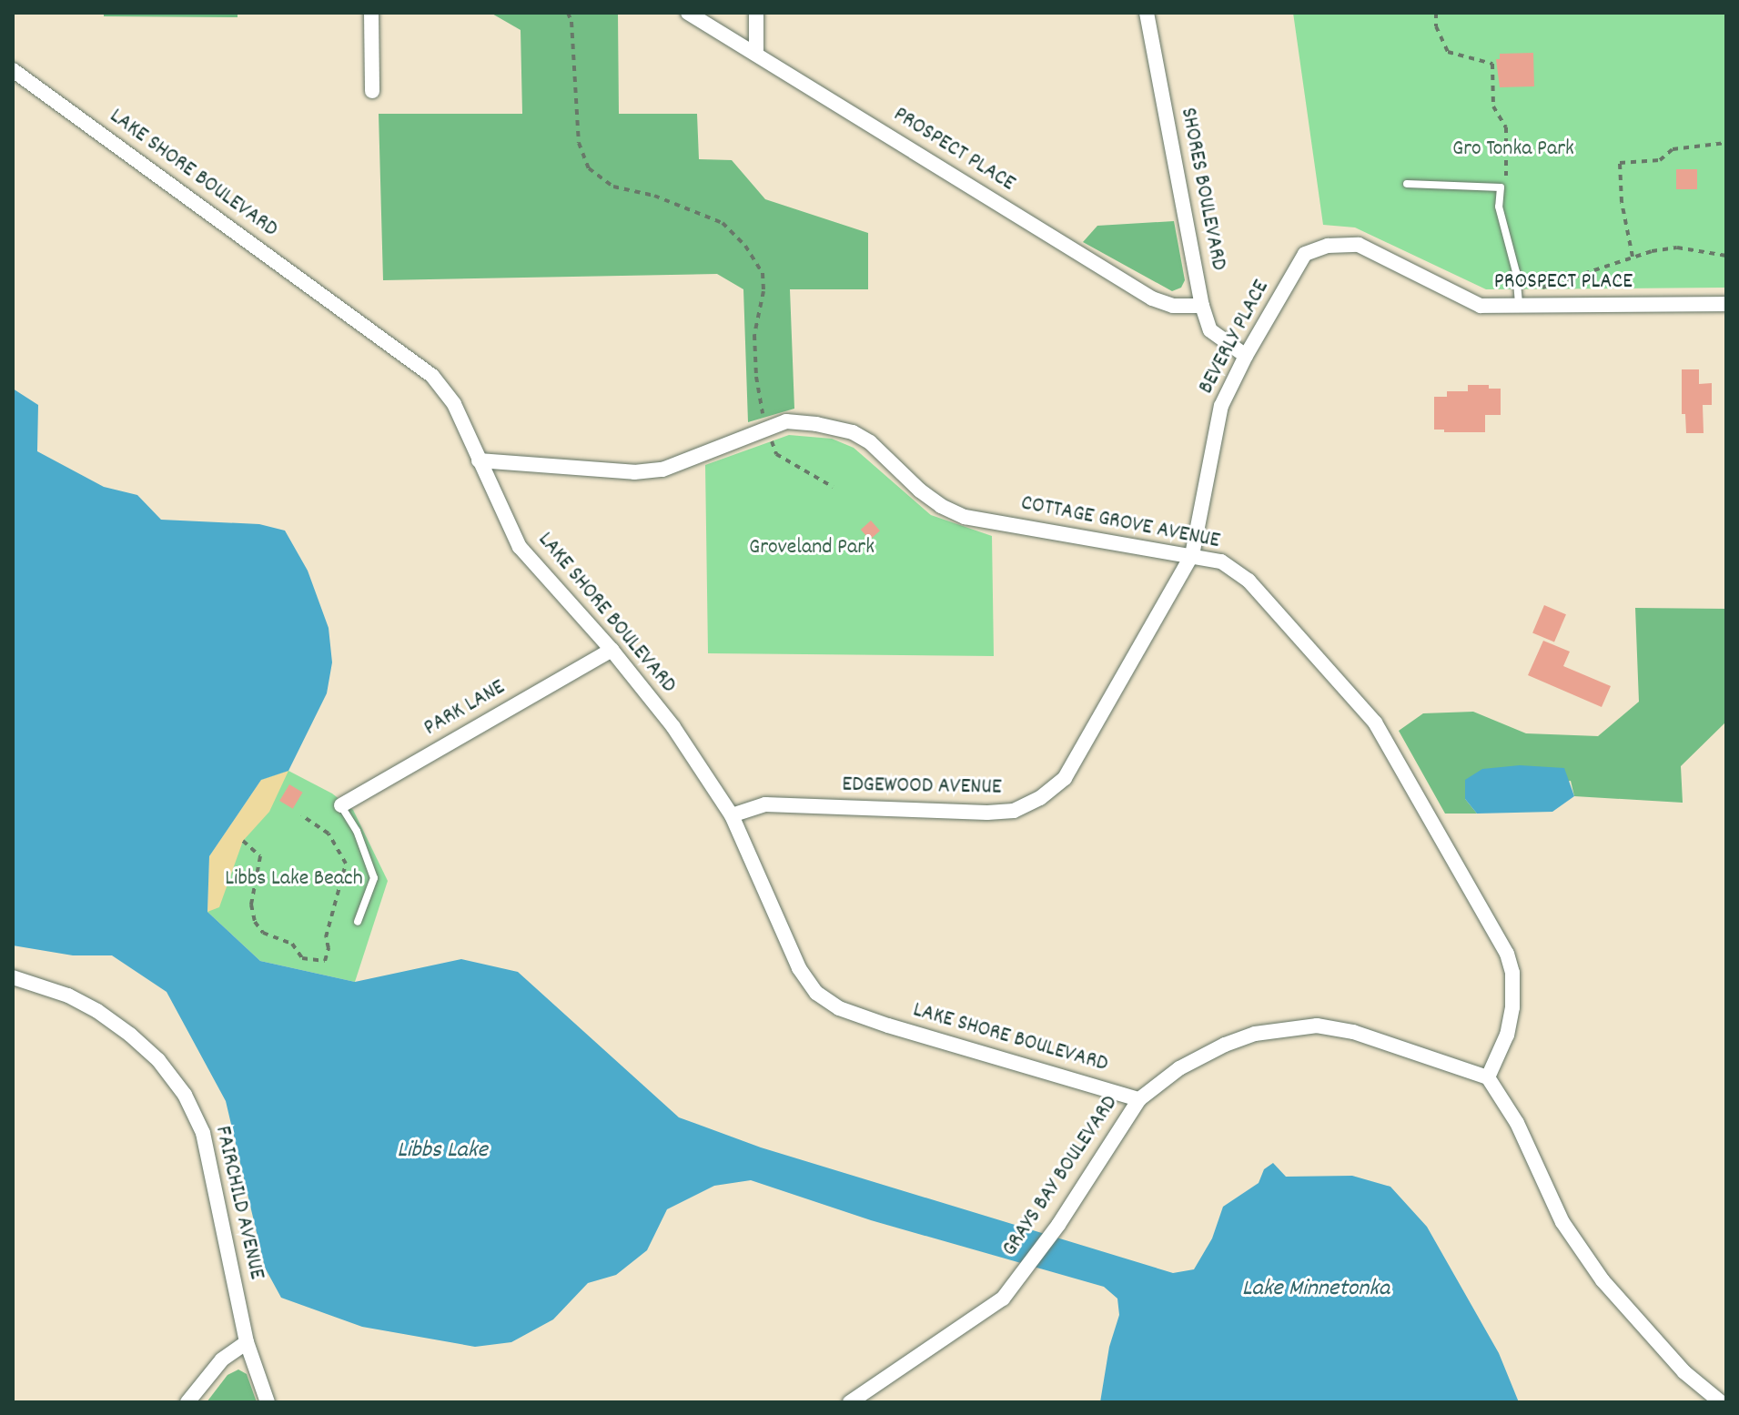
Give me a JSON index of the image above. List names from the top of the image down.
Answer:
{
  "streets": {
    "street": [
      "PROSPECT PLACE",
      "LAKE SHORE BOULEVARD",
      "SHORES BOULEVARD",
      "BEVERLY PLACE",
      "COTTAGE GROVE AVENUE",
      "PARK LANE",
      "EDGEWOOD AVENUE",
      "GRAYS BAY BOULEVARD",
      "FAIRCHILD AVENUE"
    ]
  },
  "crossings": [
    ["PROSPECT PLACE", "SHORES BOULEVARD"],
    ["PROSPECT PLACE", "BEVERLY PLACE"],
    ["LAKE SHORE BOULEVARD", "COTTAGE GROVE AVENUE"],
    ["LAKE SHORE BOULEVARD", "PARK LANE"],
    ["LAKE SHORE BOULEVARD", "EDGEWOOD AVENUE"],
    ["LAKE SHORE BOULEVARD", "GRAYS BAY BOULEVARD"],
    ["SHORES BOULEVARD", "BEVERLY PLACE"],
    ["BEVERLY PLACE", "COTTAGE GROVE AVENUE"],
    ["BEVERLY PLACE", "EDGEWOOD AVENUE"],
    ["COTTAGE GROVE AVENUE", "EDGEWOOD AVENUE"],
    ["COTTAGE GROVE AVENUE", "GRAYS BAY BOULEVARD"]
  ],
  "water": ["Libbs Lake", "Lake Minnetonka"],
  "parks": ["Gro Tonka Park", "Groveland Park", "Libbs Lake Beach"]
}
